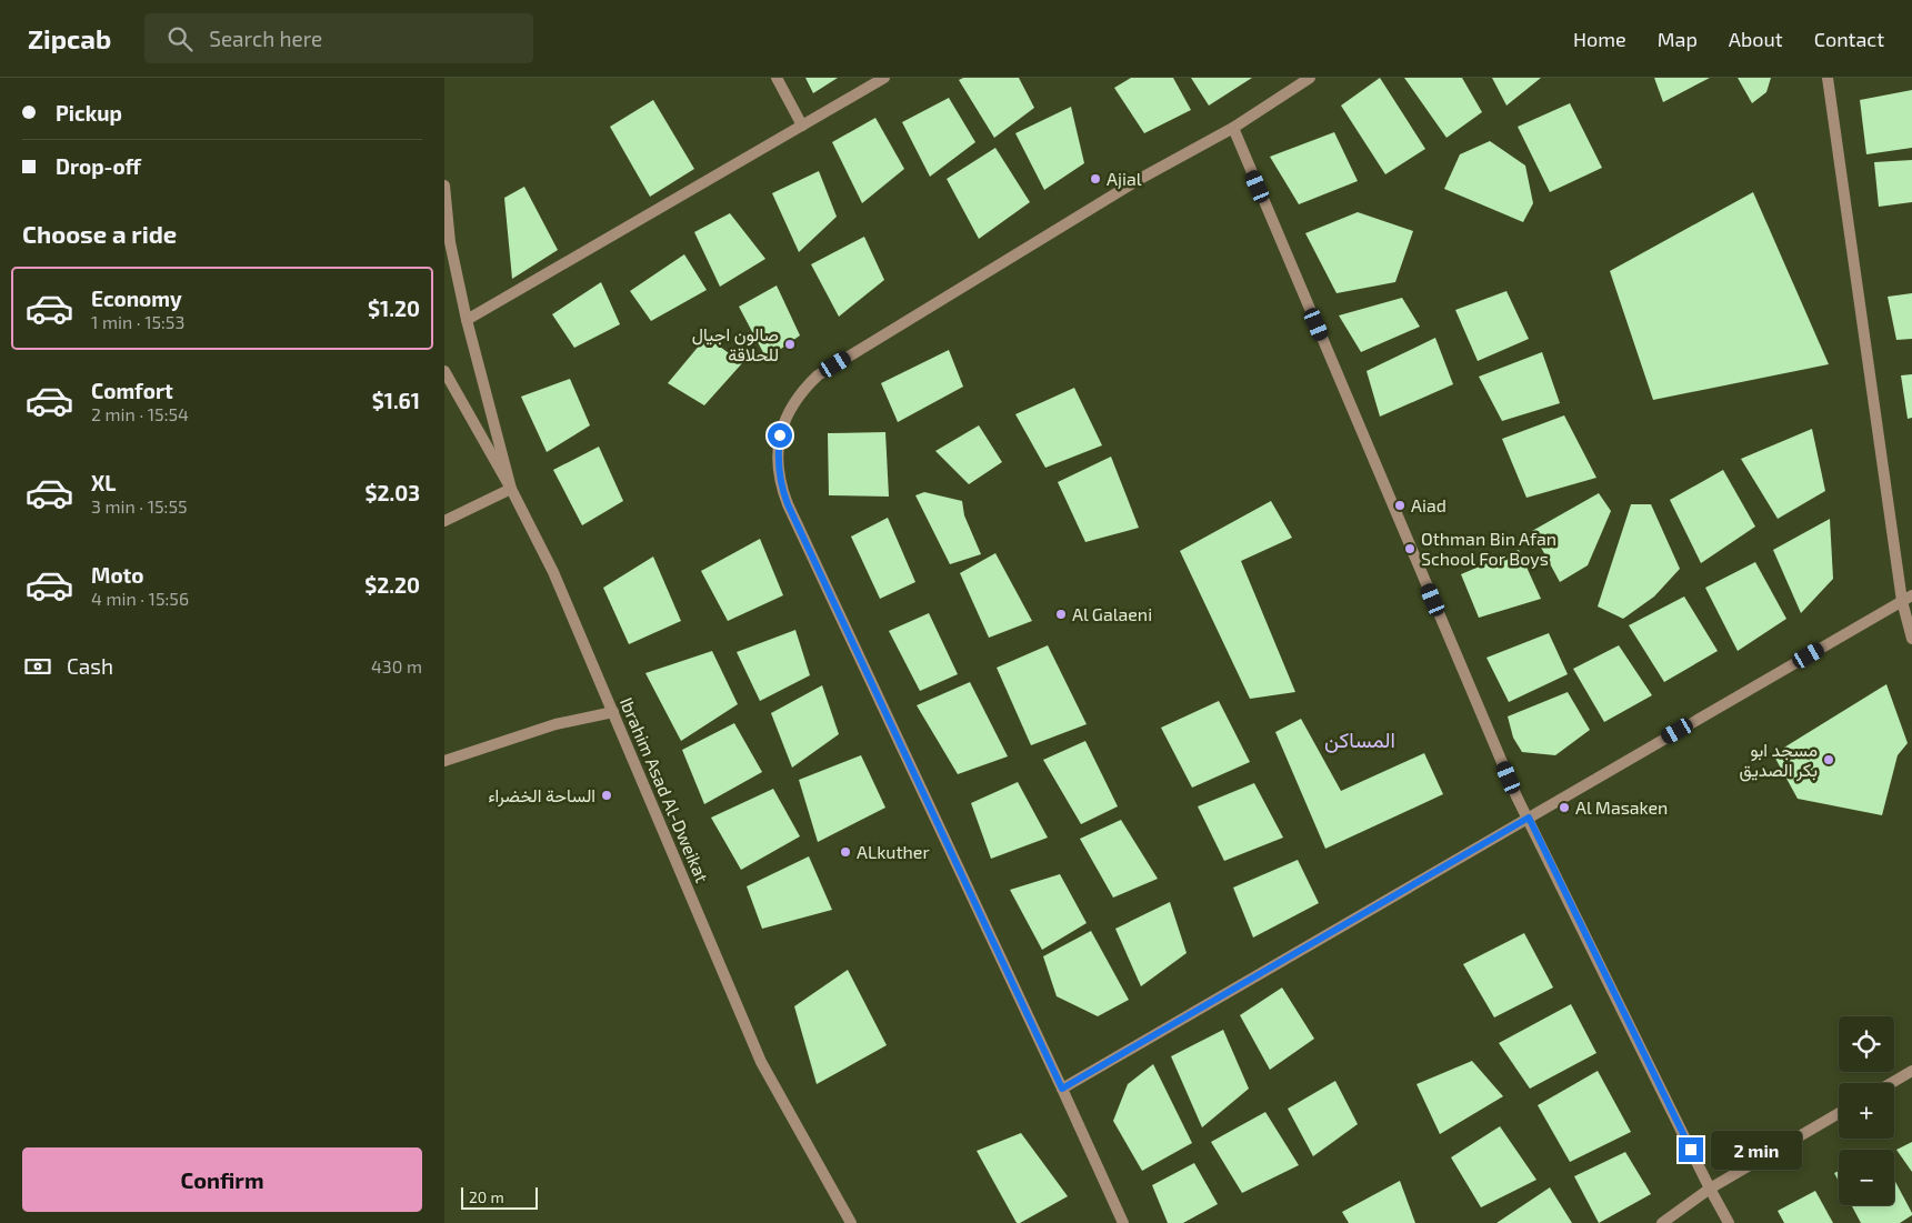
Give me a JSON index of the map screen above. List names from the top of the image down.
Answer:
{
  "streets": {
    "street": ["Ibrahim Asad Al-Dweikat"]
  },
  "districts": ["المساكن"],
  "places": [
    "Ajial",
    "صالون اجيال للحلاقة",
    "Aiad",
    "Othman Bin Afan School For Boys",
    "Al Galaeni",
    "مسجد ابو بكر الصديق",
    "الساحة الخضراء",
    "Al Masaken",
    "ALkuther"
  ],
  "scale_bar": "20 m",
  "page": {
    "header": "Zipcab",
    "search": "Search here",
    "nav": [
      "Home",
      "Map",
      "About",
      "Contact"
    ],
    "banner": ["Pickup", "Drop-off"],
    "heading": "Choose a ride",
    "list": [
      {
        "name": "Economy",
        "note": "1 min · 15:53",
        "value": "$1.20"
      },
      {
        "name": "Comfort",
        "note": "2 min · 15:54",
        "value": "$1.61"
      },
      {
        "name": "XL",
        "note": "3 min · 15:55",
        "value": "$2.03"
      },
      {
        "name": "Moto",
        "note": "4 min · 15:56",
        "value": "$2.20"
      }
    ],
    "pay": ["Cash", "430 m"],
    "map_buttons": ["+", "−"],
    "bubble": "2 min",
    "buttons": "Confirm",
    "scale": "20 m"
  }
}
